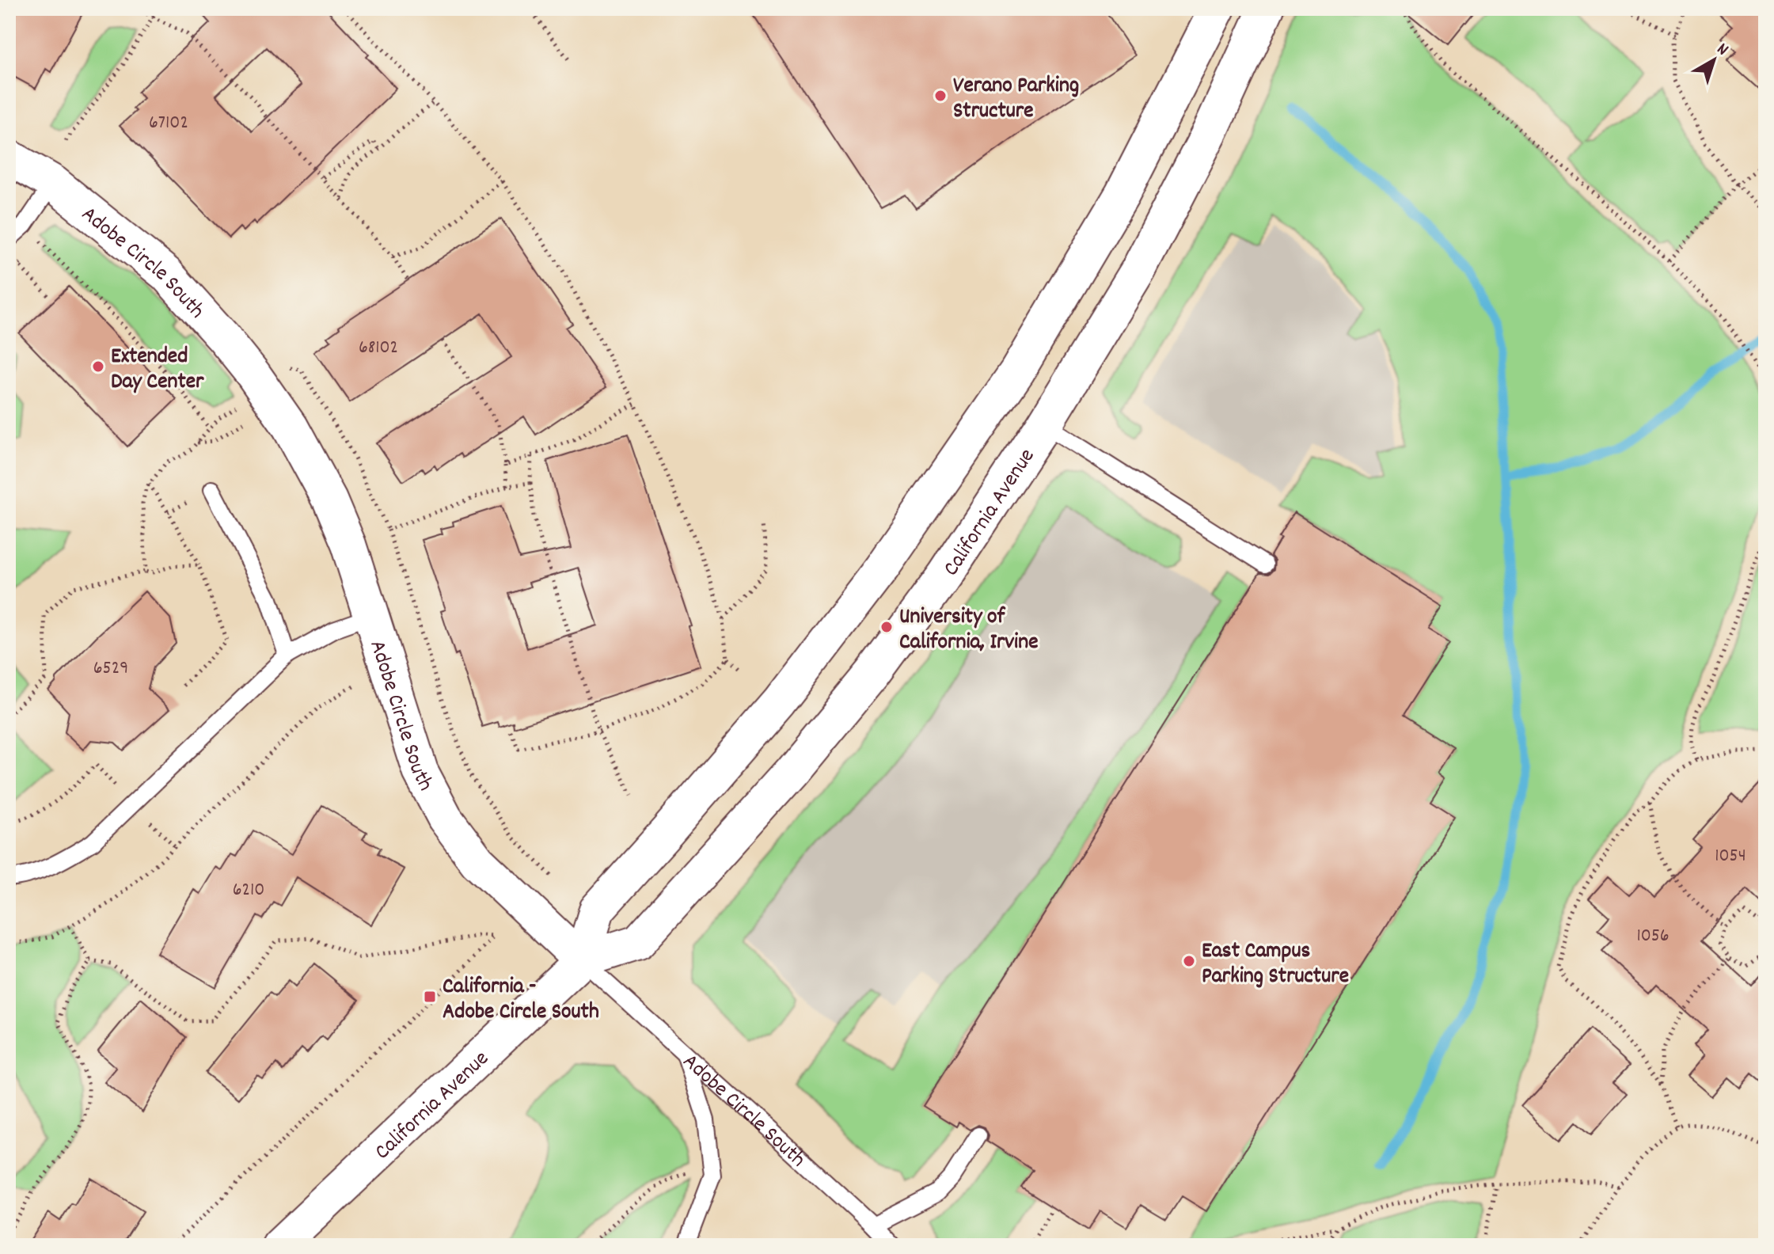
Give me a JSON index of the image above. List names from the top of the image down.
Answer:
{
  "streets": {
    "main road": ["Adobe Circle South", "California Avenue"]
  },
  "crossings": [
    ["Adobe Circle South", "California Avenue"]
  ],
  "places": {
    "other": [
      "Verano Parking Structure",
      "Extended Day Center",
      "University of California, Irvine",
      "East Campus Parking Structure"
    ],
    "transit": ["California - Adobe Circle South"]
  },
  "house_numbers": [
    "67102",
    "68102",
    "6529",
    "1054",
    "6210",
    "1056"
  ],
  "north": "top right"
}
